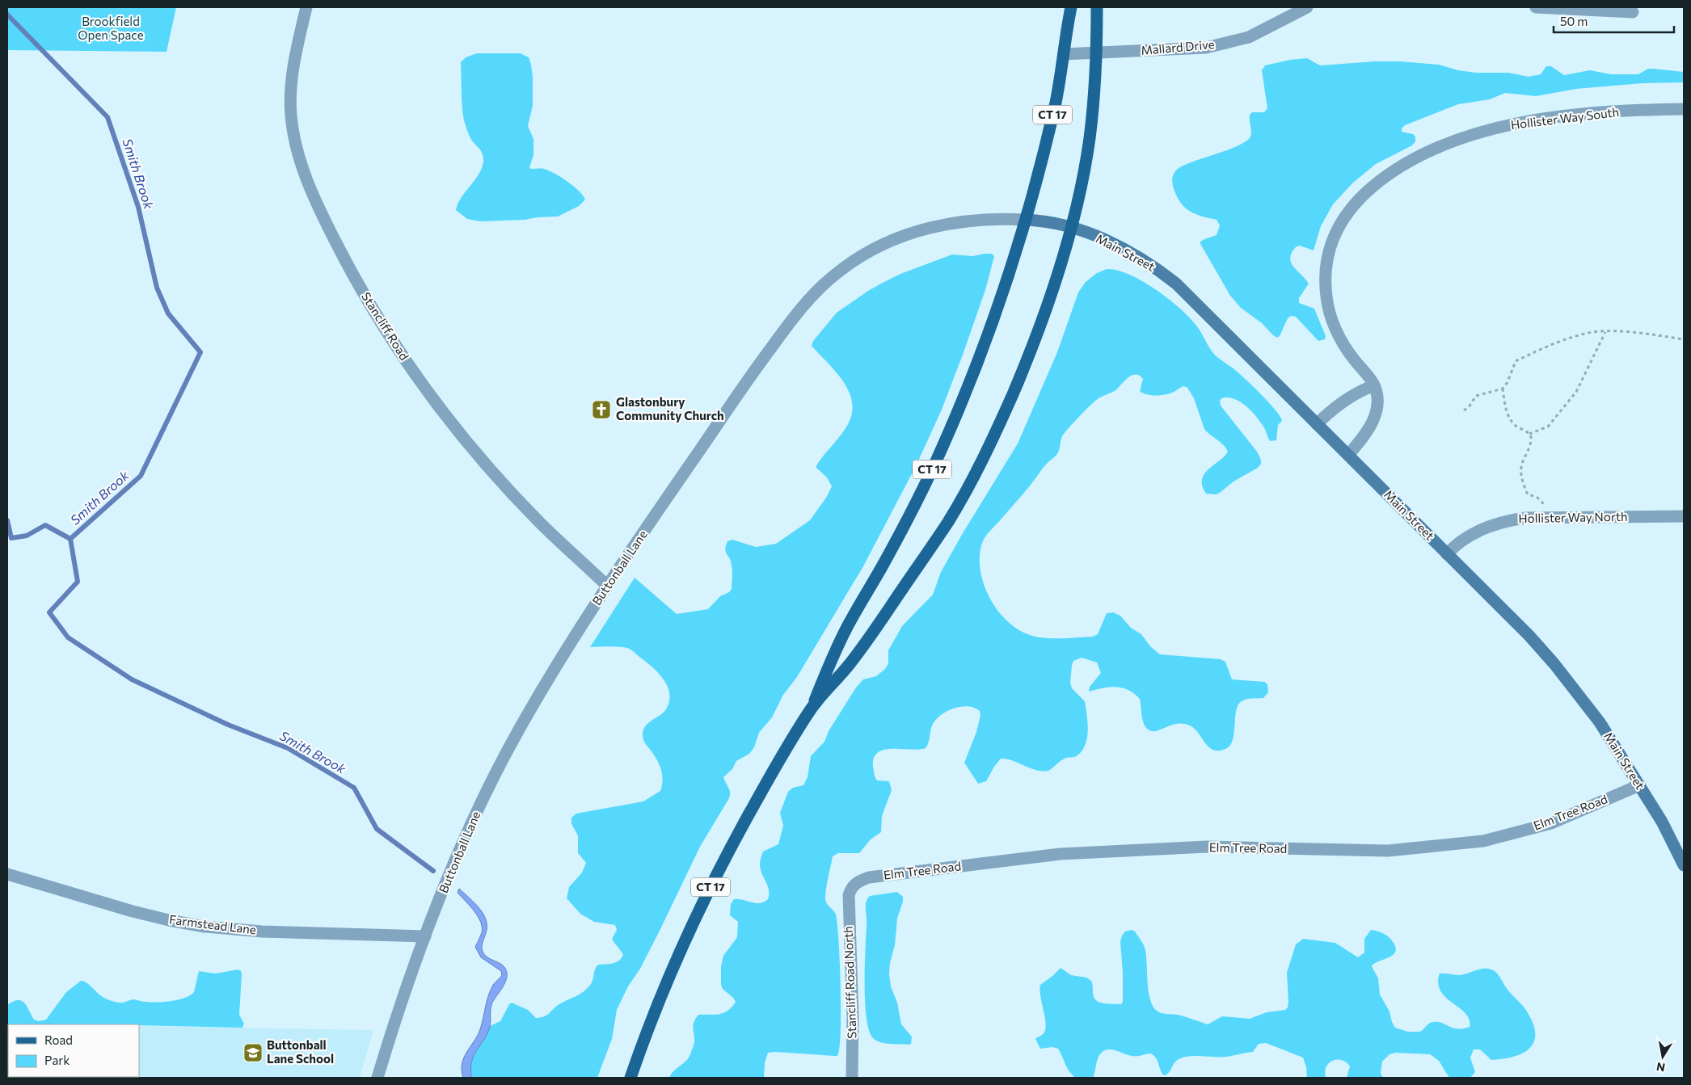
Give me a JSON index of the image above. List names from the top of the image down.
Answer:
{
  "streets": {
    "main road": ["CT 17", "Main Street"],
    "street": [
      "Mallard Drive",
      "Hollister Way South",
      "Stancliff Road",
      "Hollister Way North",
      "Buttonball Lane",
      "Elm Tree Road",
      "Farmstead Lane",
      "Stancliff Road North"
    ]
  },
  "crossings": [
    ["Mallard Drive", "CT 17"],
    ["CT 17", "Main Street"],
    ["CT 17", "Buttonball Lane"],
    ["Hollister Way South", "Main Street"],
    ["Main Street", "Hollister Way North"],
    ["Main Street", "Buttonball Lane"],
    ["Main Street", "Elm Tree Road"],
    ["Stancliff Road", "Buttonball Lane"],
    ["Buttonball Lane", "Farmstead Lane"],
    ["Elm Tree Road", "Stancliff Road North"]
  ],
  "water": ["Smith Brook"],
  "parks": ["Brookfield Open Space"],
  "places": {
    "church": ["Glastonbury Community Church"],
    "school or university": ["Buttonball Lane School"]
  },
  "legend": ["Road", "Park"],
  "scale_bar": "50 m",
  "north": "bottom"
}
